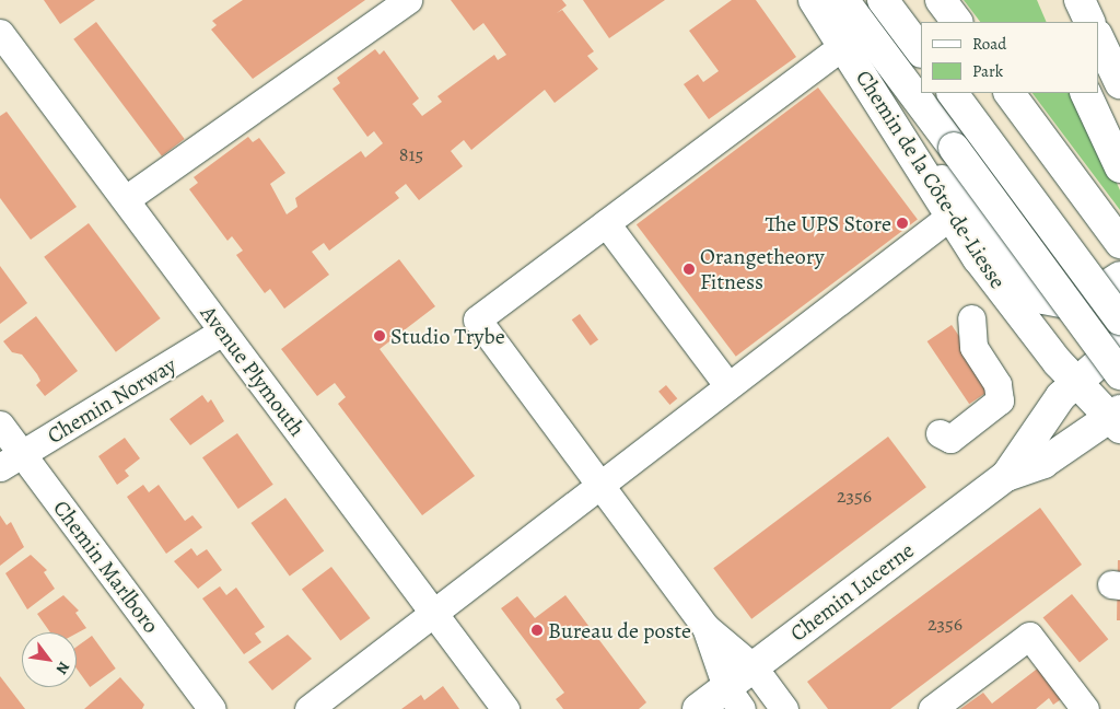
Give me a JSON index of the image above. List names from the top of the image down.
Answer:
{
  "streets": {
    "main road": ["Chemin de la Côte-de-Liesse", "Chemin Lucerne"],
    "street": ["Avenue Plymouth", "Chemin Norway", "Chemin Marlboro"]
  },
  "crossings": [
    ["Chemin de la Côte-de-Liesse", "Chemin Lucerne"],
    ["Avenue Plymouth", "Chemin Norway"],
    ["Chemin Norway", "Chemin Marlboro"]
  ],
  "places": [
    "The UPS Store",
    "Orangetheory Fitness",
    "Studio Trybe",
    "Bureau de poste"
  ],
  "house_numbers": ["815", "2356", "2356"],
  "legend": ["Road", "Park"],
  "north": "bottom right"
}
